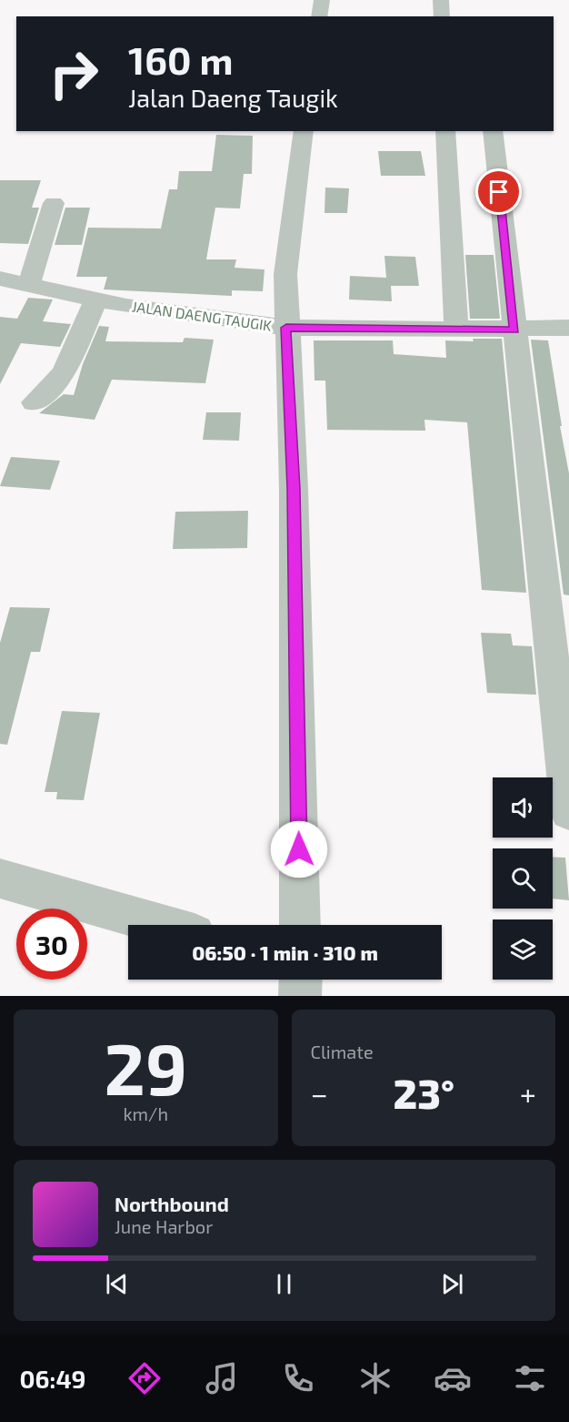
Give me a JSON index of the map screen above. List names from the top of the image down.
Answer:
{
  "streets": {
    "street": ["JALAN DAENG TAUGIK"]
  },
  "page": {
    "turn": ["160 m", "Jalan Daeng Taugik"],
    "limit": "30",
    "trip": "06:50 · 1 min · 310 m",
    "tile": [
      ["29", "km/h"],
      "Climate"
    ],
    "heat": ["−", "23°", "+"],
    "song": ["Northbound", "June Harbor"],
    "tabs": "06:49"
  }
}
